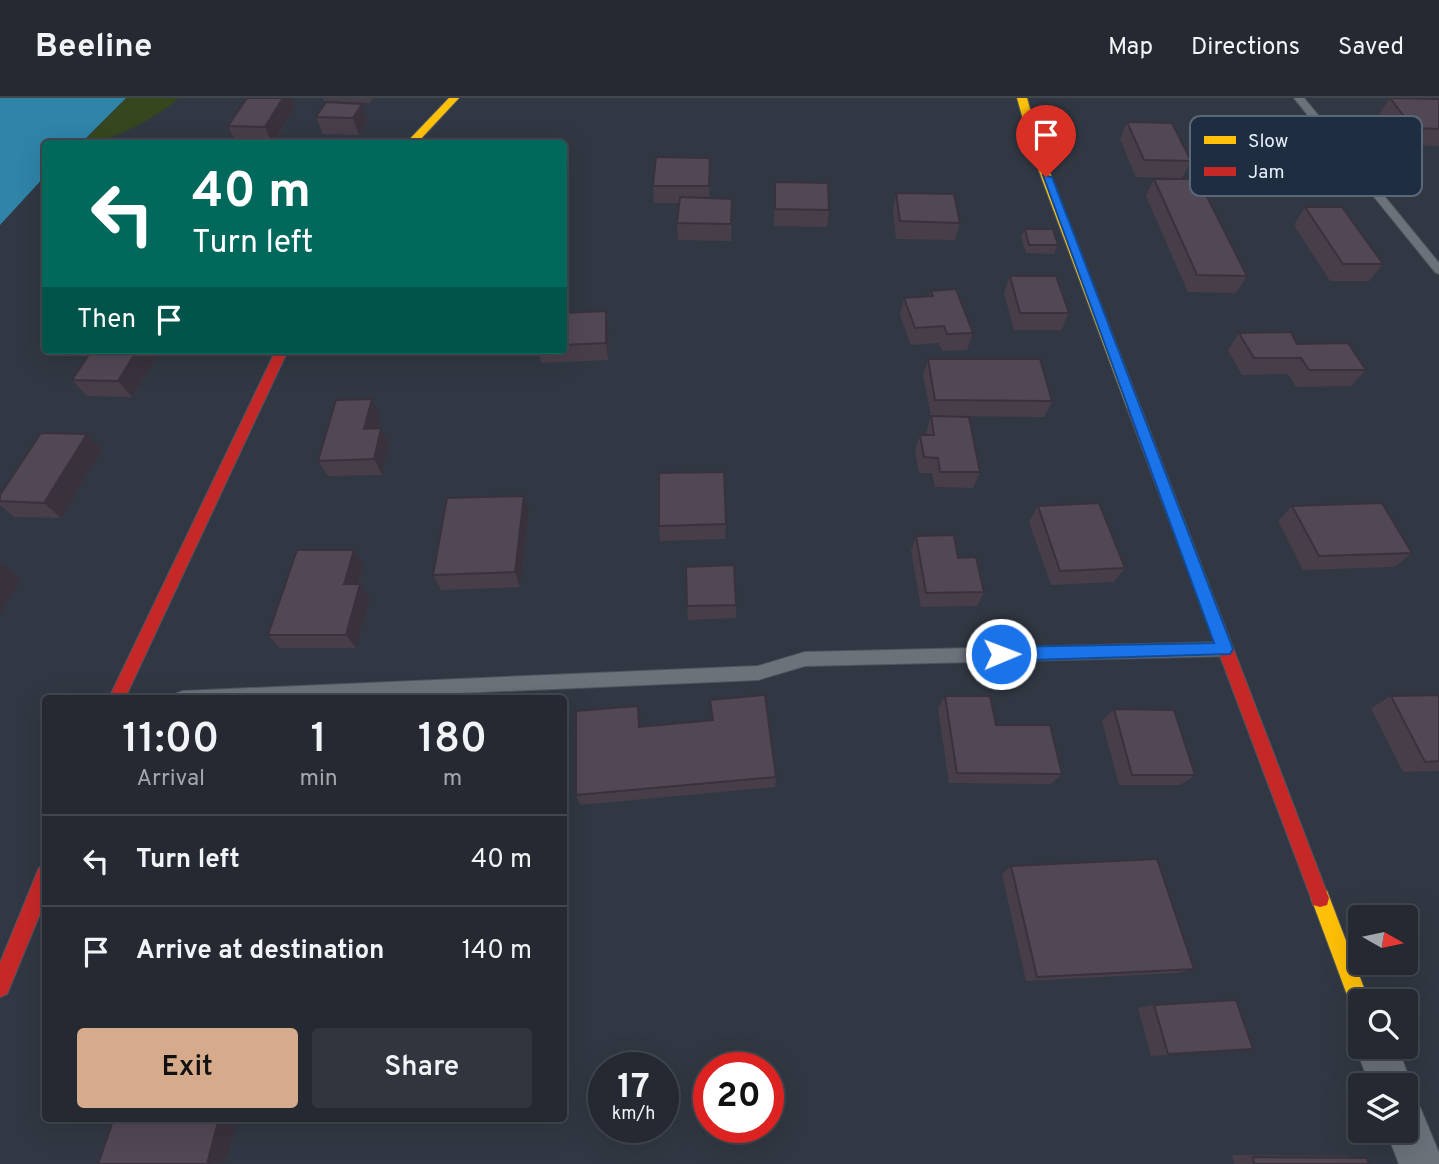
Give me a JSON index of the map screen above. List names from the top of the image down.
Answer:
{
  "legend": ["Slow", "Jam"],
  "north": "right",
  "page": {
    "header": "Beeline",
    "nav": ["Map", "Directions", "Saved"],
    "turn": ["40 m", "Turn left"],
    "then": "Then",
    "eta": [
      "11:00",
      "Arrival",
      "1",
      "min",
      "180",
      "m"
    ],
    "list": [
      {
        "name": "Turn left",
        "value": "40 m"
      },
      {
        "name": "Arrive at destination",
        "value": "140 m"
      }
    ],
    "buttons": ["Exit", "Share"],
    "speed": "17 km/h",
    "limit": "20"
  }
}
